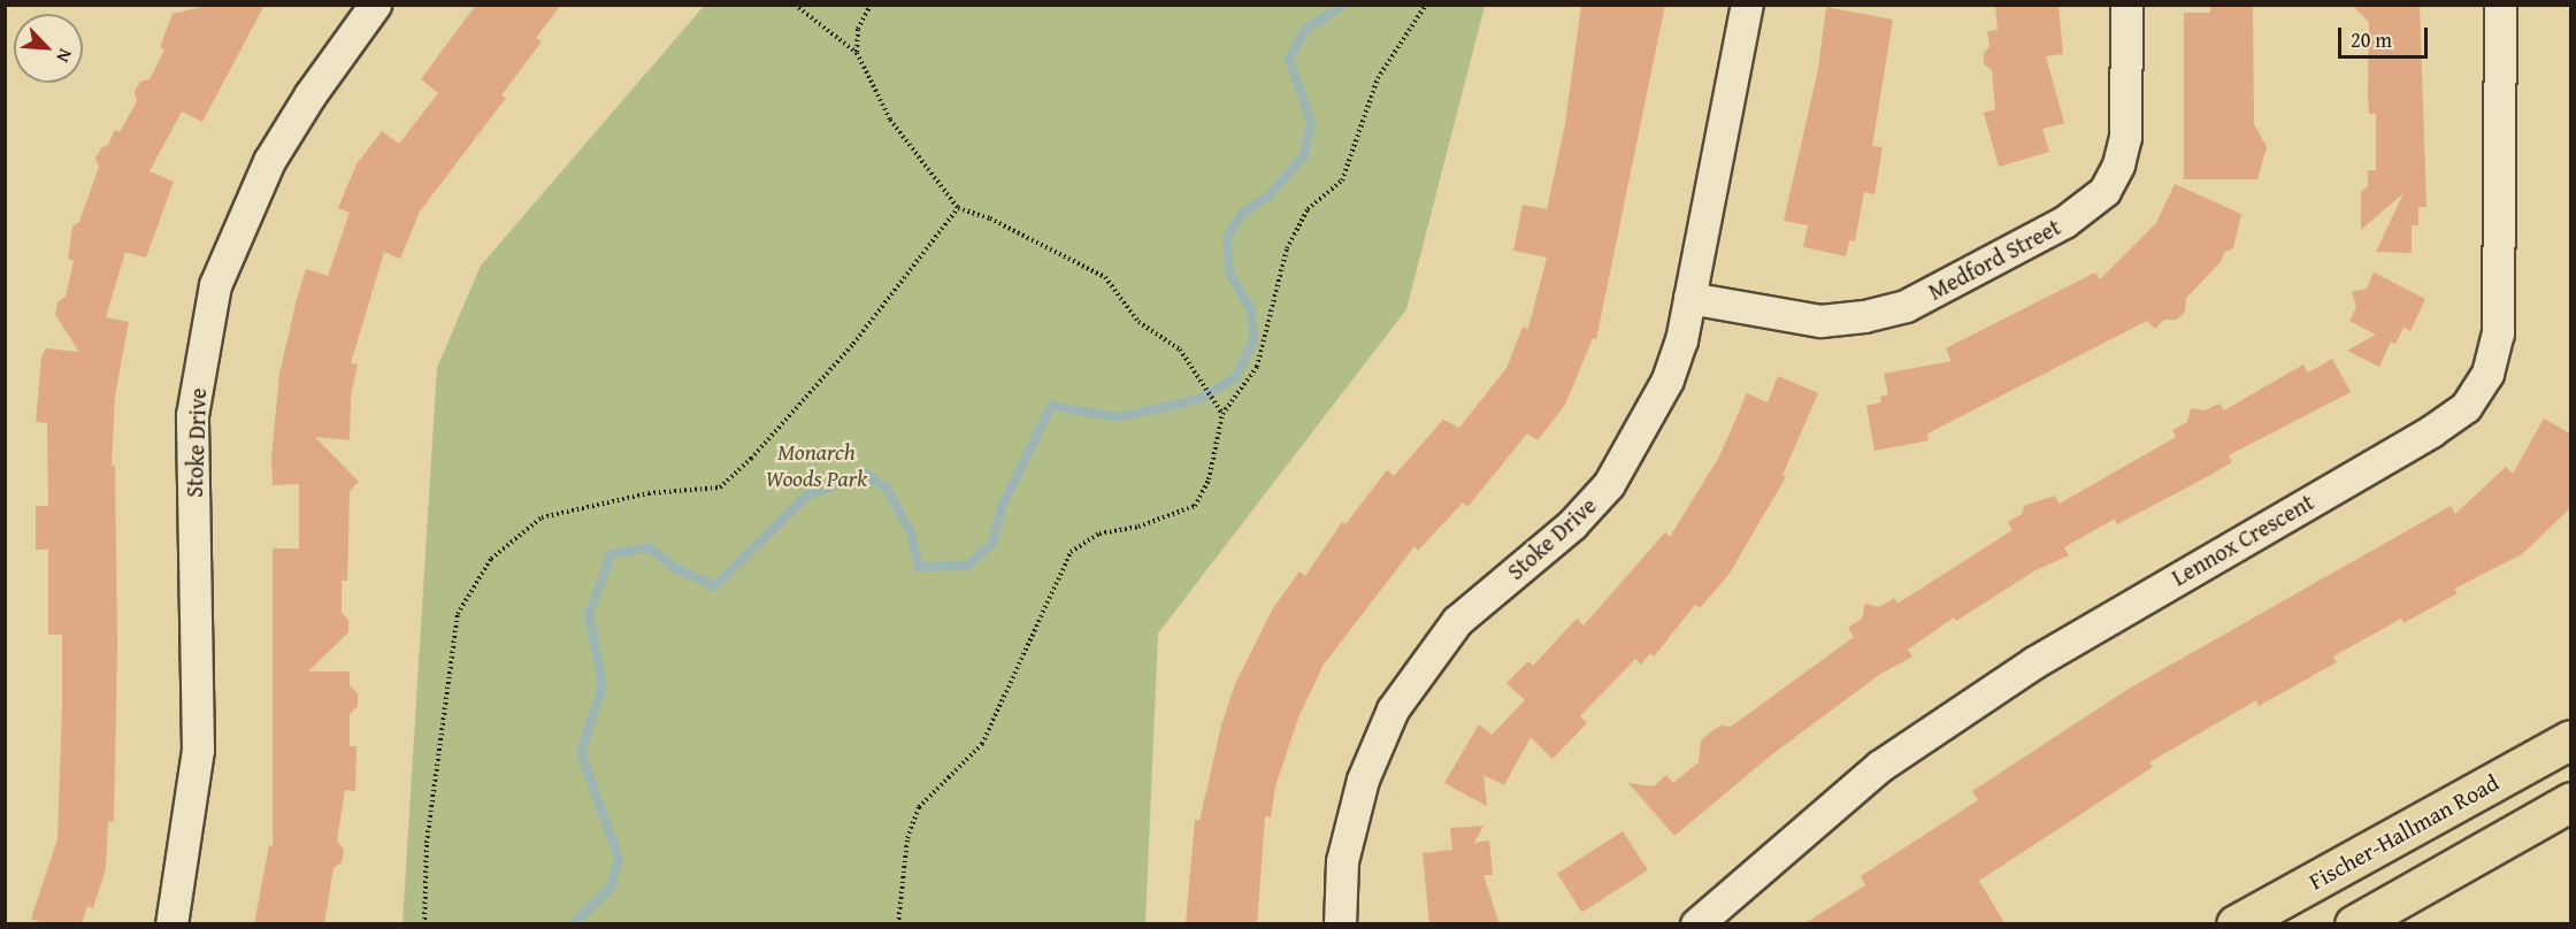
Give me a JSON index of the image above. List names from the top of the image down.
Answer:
{
  "streets": {
    "main road": ["Fischer-Hallman Road"],
    "street": ["Medford Street", "Stoke Drive", "Lennox Crescent"]
  },
  "crossings": [
    ["Medford Street", "Stoke Drive"]
  ],
  "parks": ["Monarch Woods Park"],
  "scale_bar": "20 m",
  "north": "bottom right"
}
